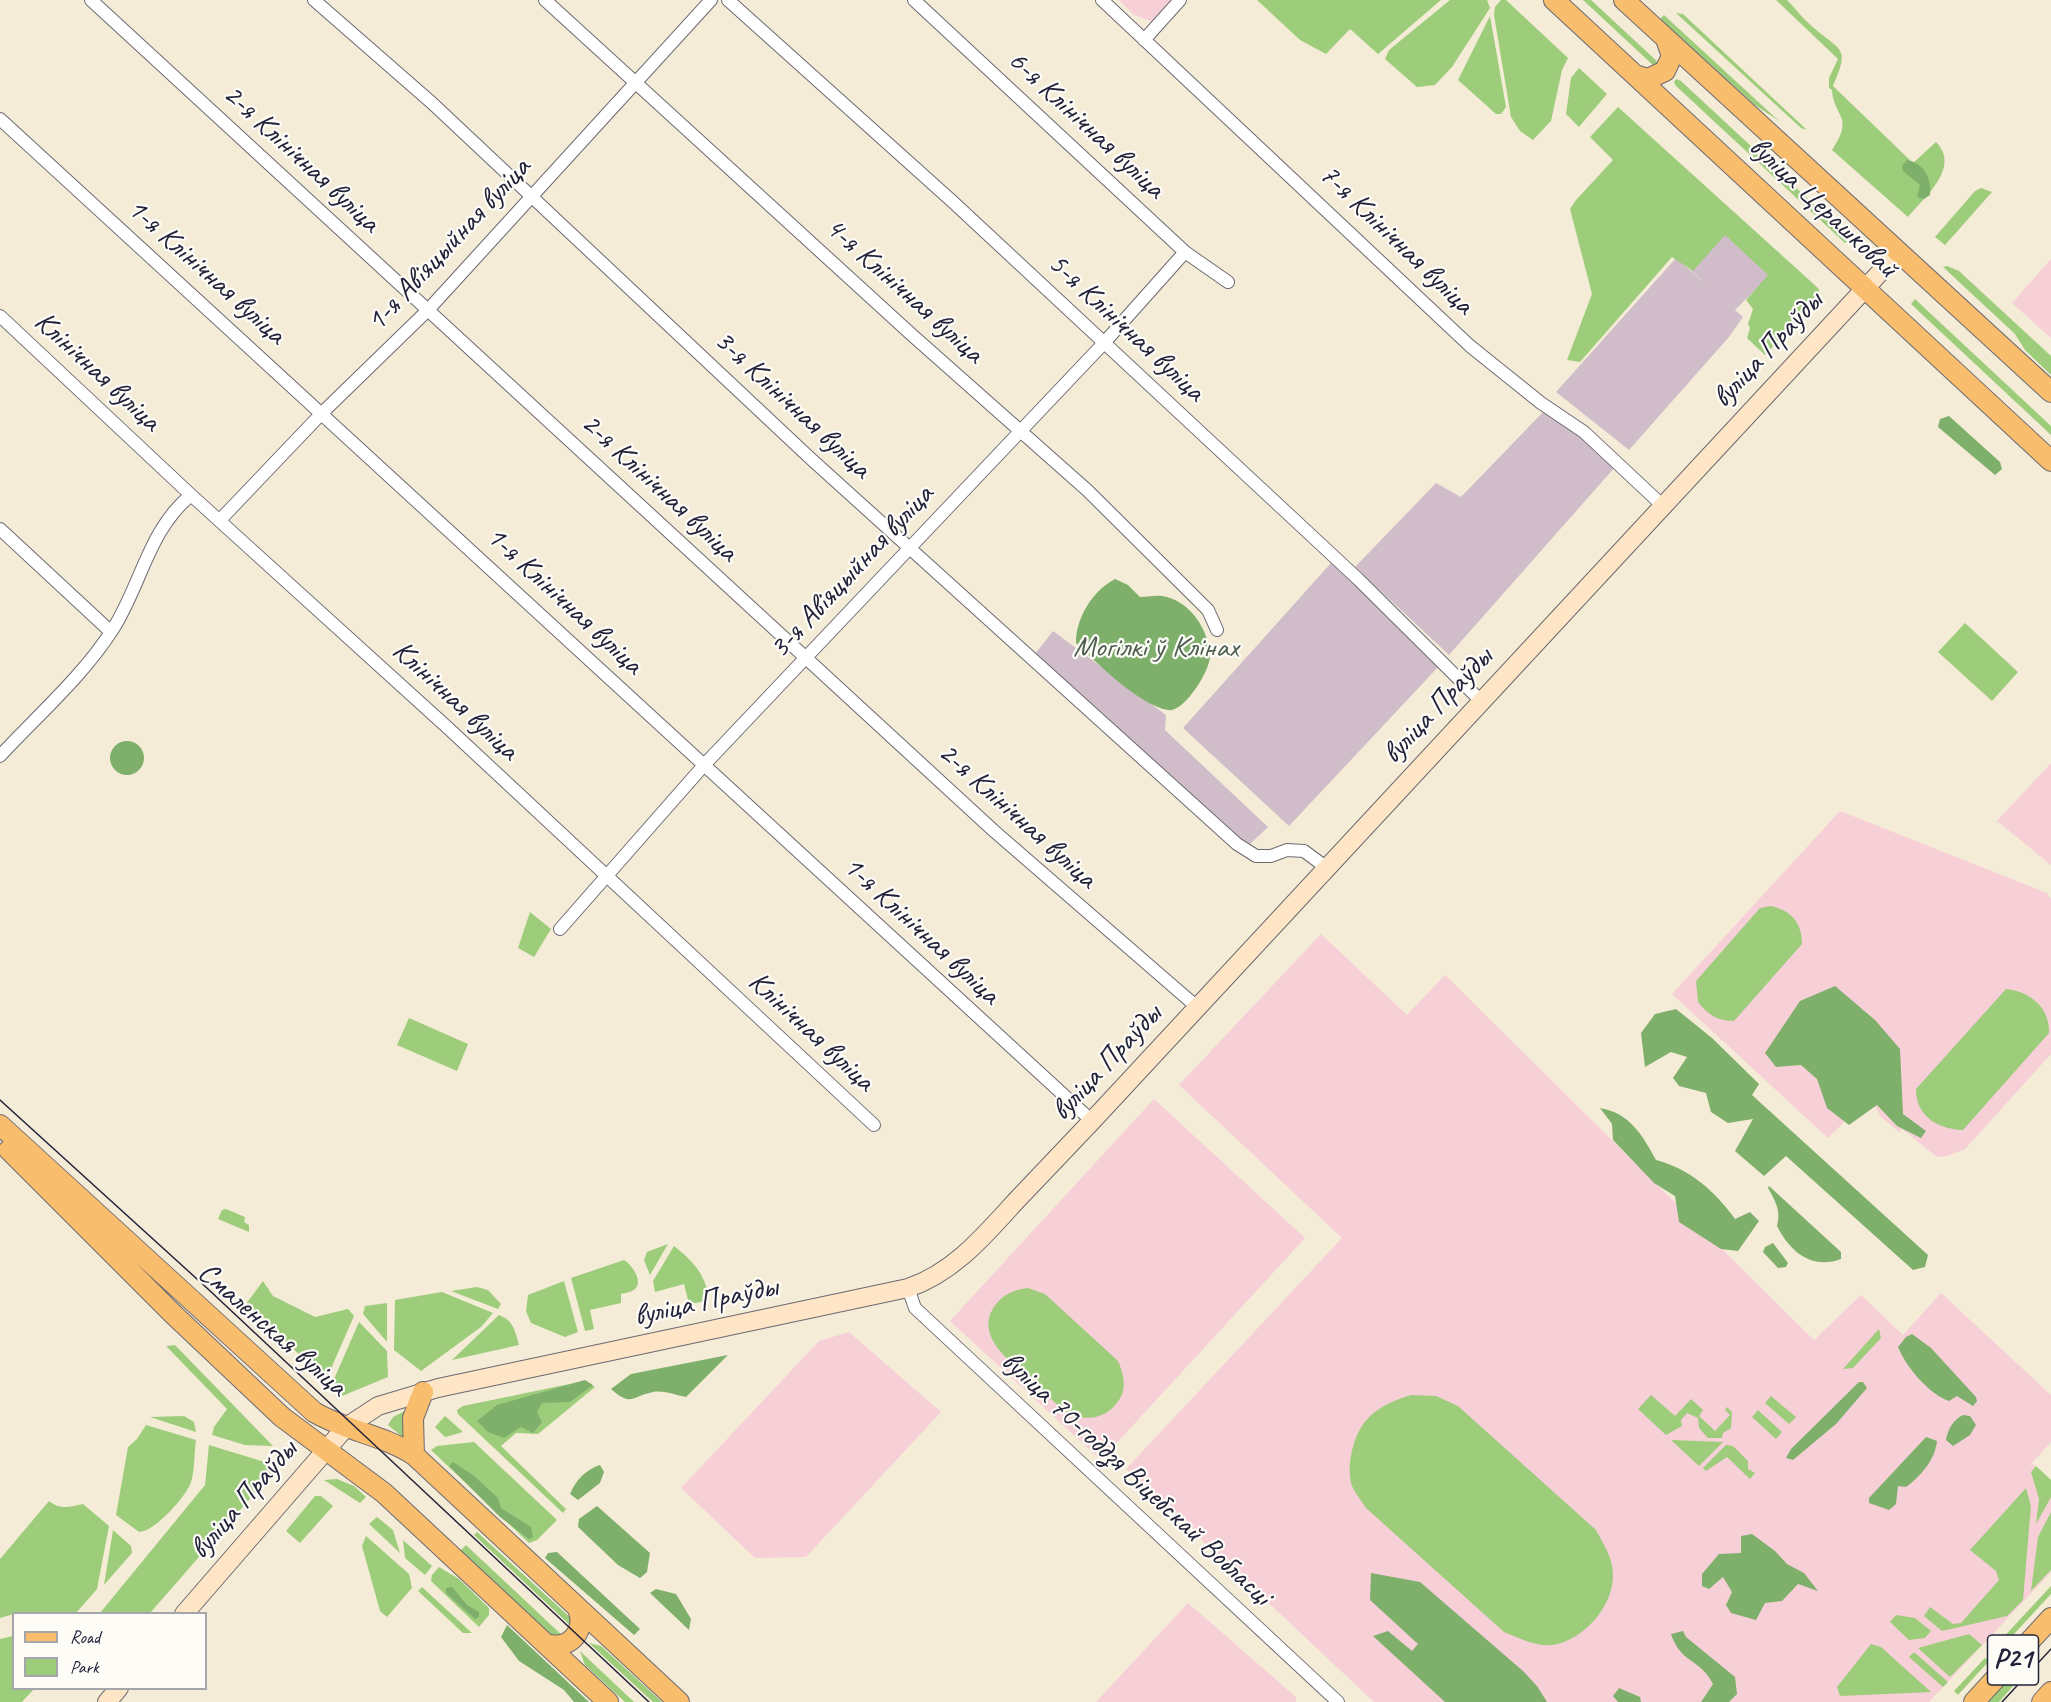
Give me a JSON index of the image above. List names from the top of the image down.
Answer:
{
  "streets": {
    "main road": [
      "вуліца Церашковай",
      "вуліца Праўды",
      "Смаленская вуліца",
      "Р21"
    ],
    "street": [
      "6-я Клінічная вуліца",
      "2-я Клінічная вуліца",
      "7-я Клінічная вуліца",
      "1-я Авіяцыйная вуліца",
      "1-я Клінічная вуліца",
      "4-я Клінічная вуліца",
      "5-я Клінічная вуліца",
      "Клінічная вуліца",
      "3-я Клінічная вуліца",
      "3-я Авіяцыйная вуліца",
      "вуліца 70-годдзя Віцебскай Вобласці"
    ]
  },
  "crossings": [
    ["6-я Клінічная вуліца", "3-я Авіяцыйная вуліца"],
    ["2-я Клінічная вуліца", "1-я Авіяцыйная вуліца"],
    ["2-я Клінічная вуліца", "вуліца Праўды"],
    ["2-я Клінічная вуліца", "3-я Авіяцыйная вуліца"],
    ["вуліца Церашковай", "вуліца Праўды"],
    ["7-я Клінічная вуліца", "вуліца Праўды"],
    ["1-я Авіяцыйная вуліца", "1-я Клінічная вуліца"],
    ["1-я Авіяцыйная вуліца", "4-я Клінічная вуліца"],
    ["1-я Авіяцыйная вуліца", "Клінічная вуліца"],
    ["1-я Авіяцыйная вуліца", "3-я Клінічная вуліца"],
    ["1-я Клінічная вуліца", "вуліца Праўды"],
    ["1-я Клінічная вуліца", "3-я Авіяцыйная вуліца"],
    ["4-я Клінічная вуліца", "3-я Авіяцыйная вуліца"],
    ["5-я Клінічная вуліца", "вуліца Праўды"],
    ["5-я Клінічная вуліца", "3-я Авіяцыйная вуліца"],
    ["вуліца Праўды", "3-я Клінічная вуліца"],
    ["вуліца Праўды", "Смаленская вуліца"],
    ["вуліца Праўды", "вуліца 70-годдзя Віцебскай Вобласці"],
    ["Клінічная вуліца", "3-я Авіяцыйная вуліца"],
    ["3-я Клінічная вуліца", "3-я Авіяцыйная вуліца"]
  ],
  "parks": ["Могілкі ў Клінах"],
  "legend": ["Road", "Park"]
}
